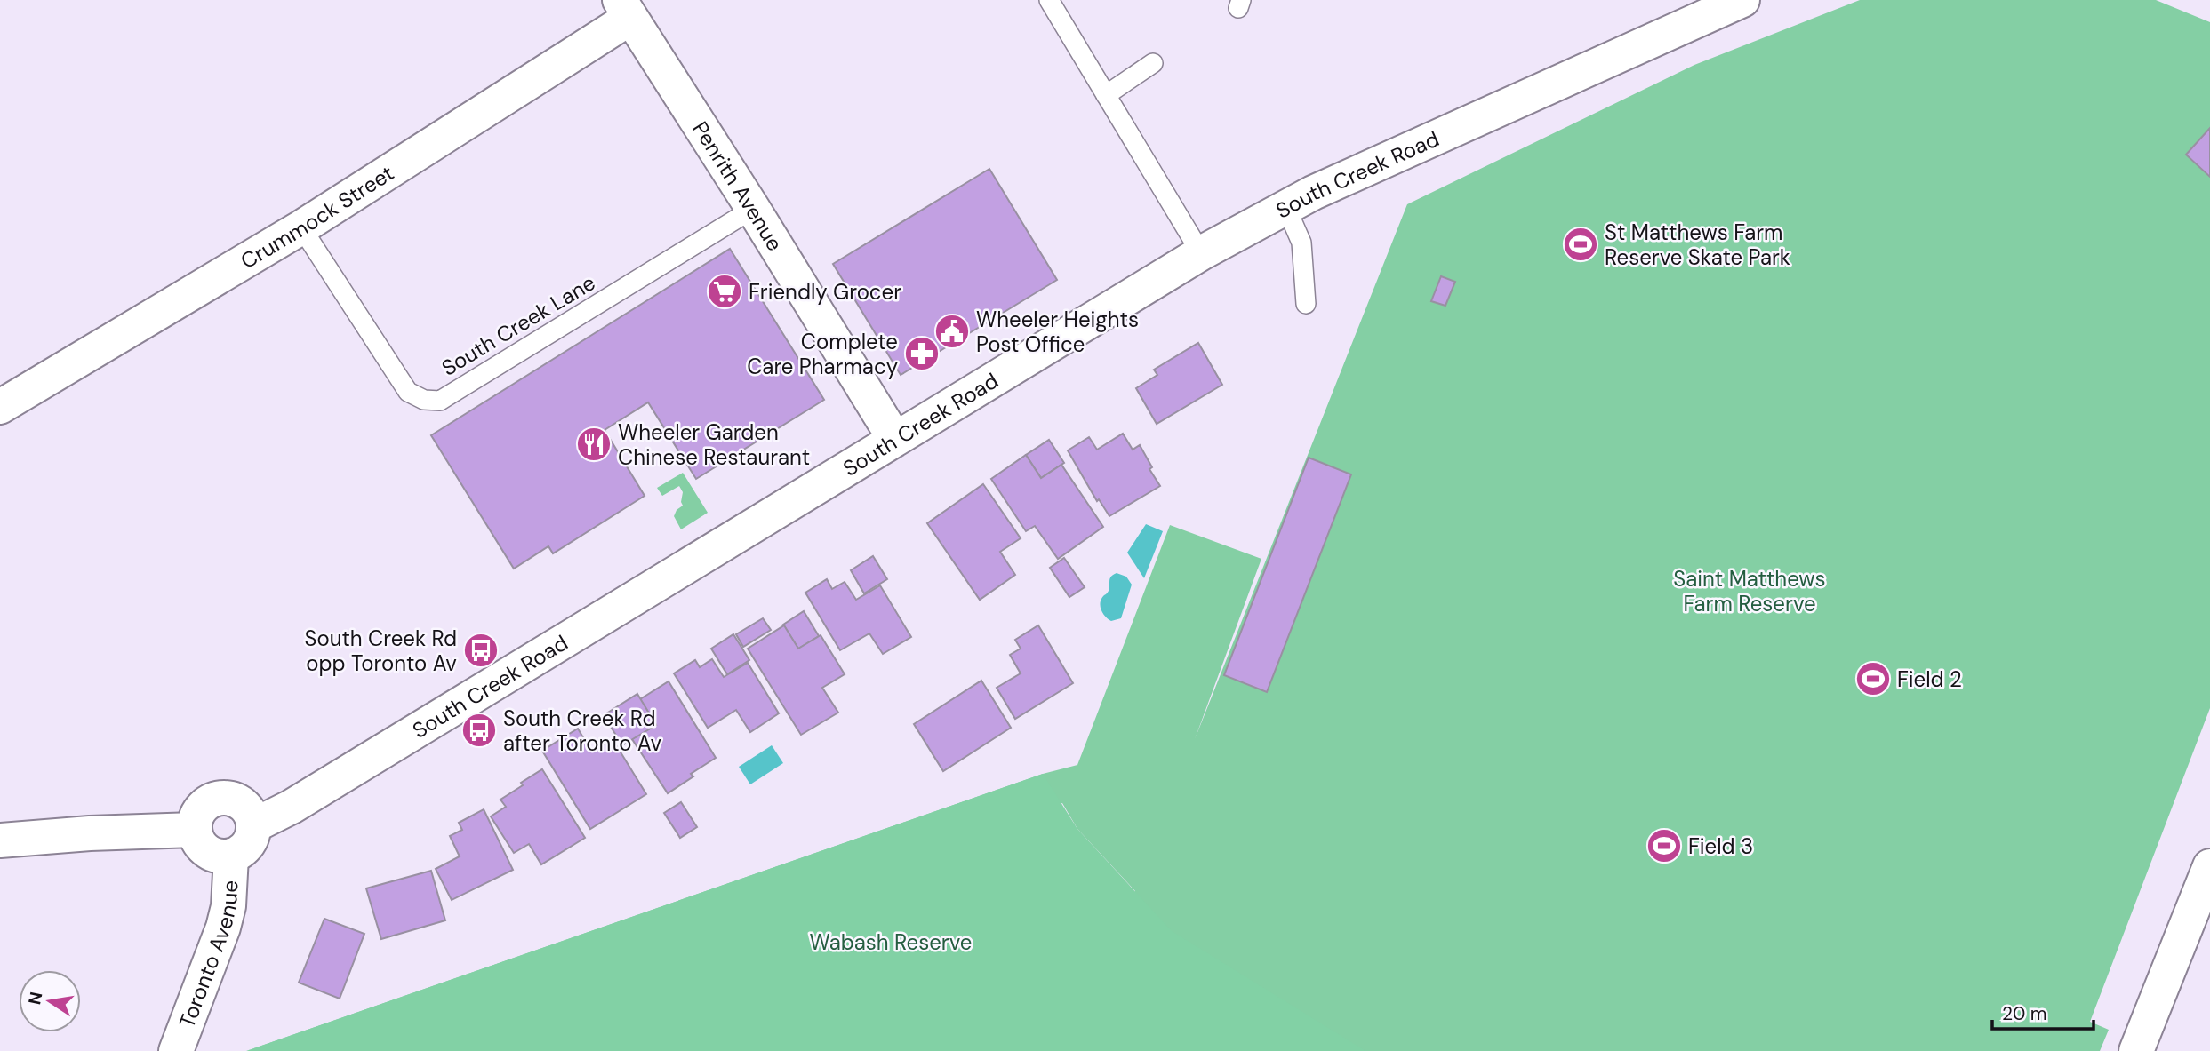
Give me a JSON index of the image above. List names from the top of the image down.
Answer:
{
  "streets": {
    "street": [
      "South Creek Road",
      "Penrith Avenue",
      "Crummock Street",
      "Toronto Avenue"
    ],
    "lane": ["South Creek Lane"]
  },
  "crossings": [
    ["South Creek Road", "Penrith Avenue"],
    ["South Creek Road", "Toronto Avenue"],
    ["Penrith Avenue", "Crummock Street"],
    ["Penrith Avenue", "South Creek Lane"],
    ["Crummock Street", "South Creek Lane"]
  ],
  "parks": ["Saint Matthews Farm Reserve", "Wabash Reserve"],
  "places": {
    "sports": ["St Matthews Farm Reserve Skate Park", "Field 2", "Field 3"],
    "supermarket": ["Friendly Grocer"],
    "public building": ["Wheeler Heights Post Office"],
    "pharmacy": ["Complete Care Pharmacy"],
    "restaurant": ["Wheeler Garden Chinese Restaurant"],
    "bus stop": ["South Creek Rd opp Toronto Av", "South Creek Rd after Toronto Av"]
  },
  "scale_bar": "20 m",
  "north": "left"
}
